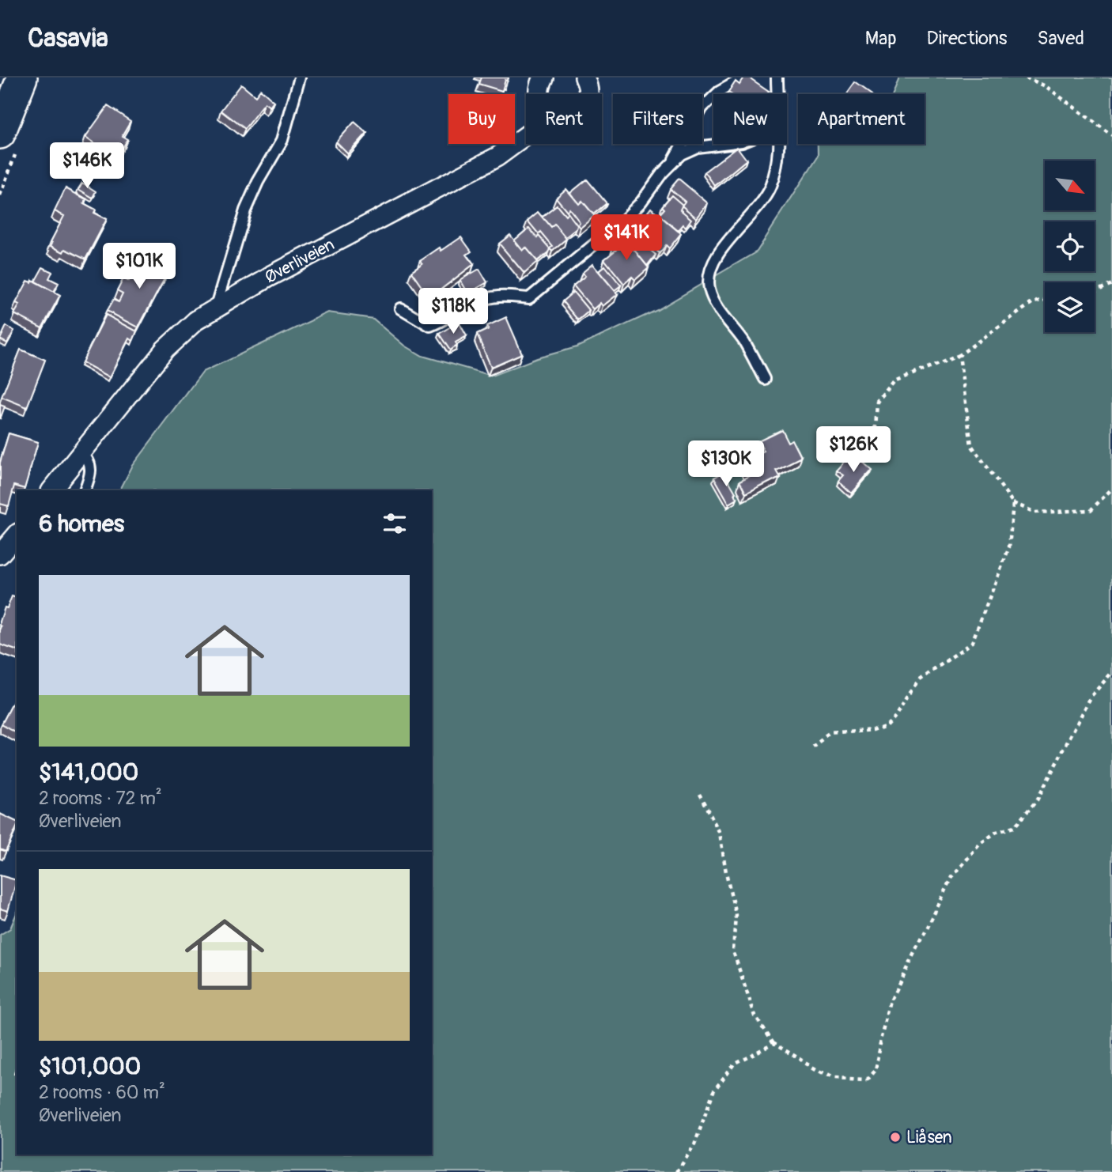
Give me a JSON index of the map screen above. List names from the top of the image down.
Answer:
{
  "streets": {
    "street": ["Øverliveien"]
  },
  "places": ["Liåsen"],
  "north": "bottom right",
  "page": {
    "header": "Casavia",
    "nav": ["Map", "Directions", "Saved"],
    "chip": [
      "Buy",
      "Rent",
      "Filters",
      "New",
      "Apartment"
    ],
    "price": [
      "$146K",
      "$141K",
      "$101K",
      "$118K",
      "$126K",
      "$130K"
    ],
    "heading": "6 homes",
    "list": [
      {
        "name": "$141,000",
        "note": "2 rooms · 72 m² · Øverliveien"
      },
      {
        "name": "$101,000",
        "note": "2 rooms · 60 m² · Øverliveien"
      }
    ]
  }
}
